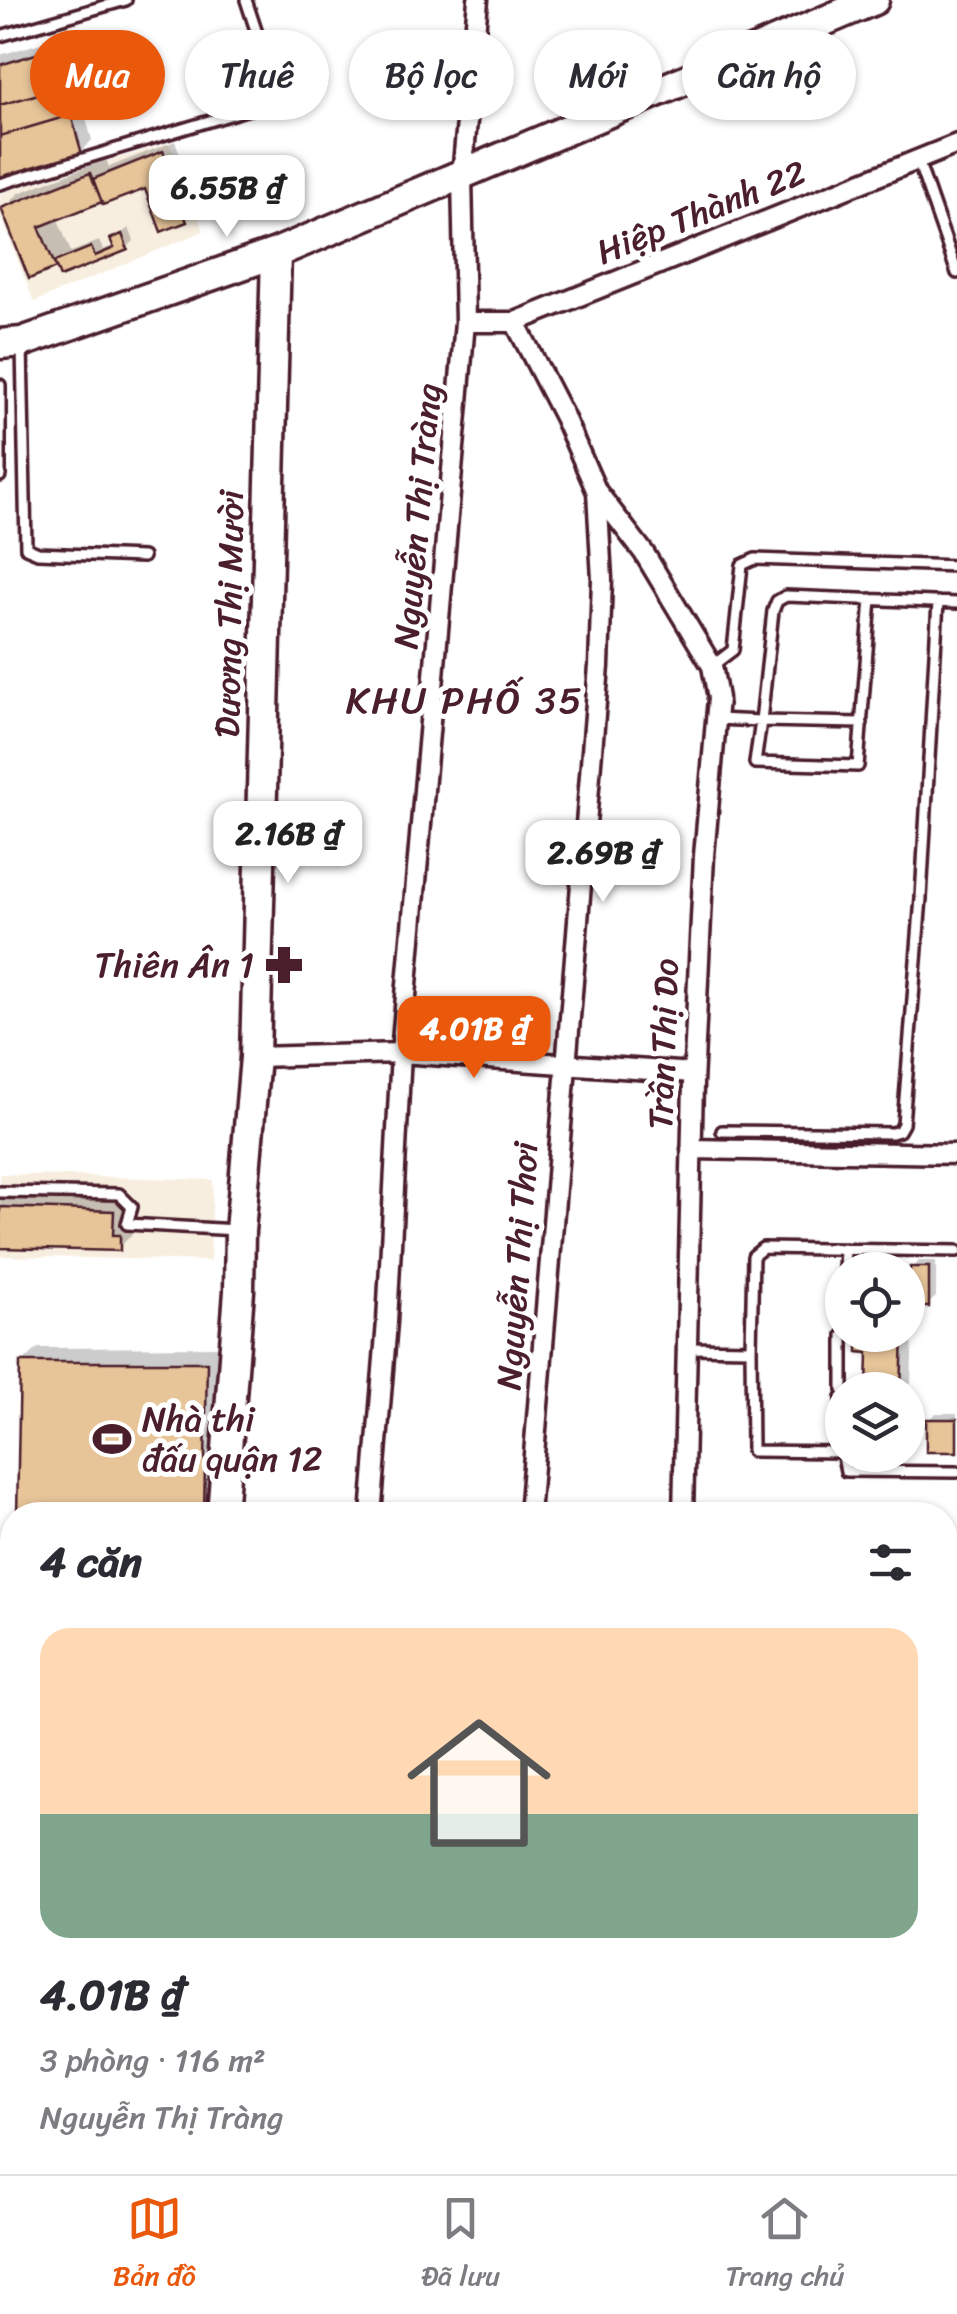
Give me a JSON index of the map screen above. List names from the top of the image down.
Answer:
{
  "streets": {
    "street": [
      "Hiệp Thành 22",
      "Nguyễn Thị Tràng",
      "Dương Thị Mười",
      "Trần Thị Do",
      "Nguyễn Thị Thơi"
    ]
  },
  "crossings": [
    ["Hiệp Thành 22", "Nguyễn Thị Tràng"],
    ["Hiệp Thành 22", "Nguyễn Thị Thơi"],
    ["Trần Thị Do", "Nguyễn Thị Thơi"]
  ],
  "districts": ["KHU PHỐ 35"],
  "places": {
    "pharmacy": ["Thiên Ân 1"],
    "sports": ["Nhà thi đấu quận 12"]
  },
  "page": {
    "chip": [
      "Mua",
      "Thuê",
      "Bộ lọc",
      "Mới",
      "Căn hộ"
    ],
    "price": [
      "6.55B ₫",
      "2.16B ₫",
      "2.69B ₫",
      "4.01B ₫"
    ],
    "heading": "4 căn",
    "list": [
      {
        "name": "4.01B ₫",
        "note": "3 phòng · 116 m² · Nguyễn Thị Tràng"
      }
    ],
    "tabs": ["Bản đồ", "Đã lưu", "Trang chủ"]
  }
}
